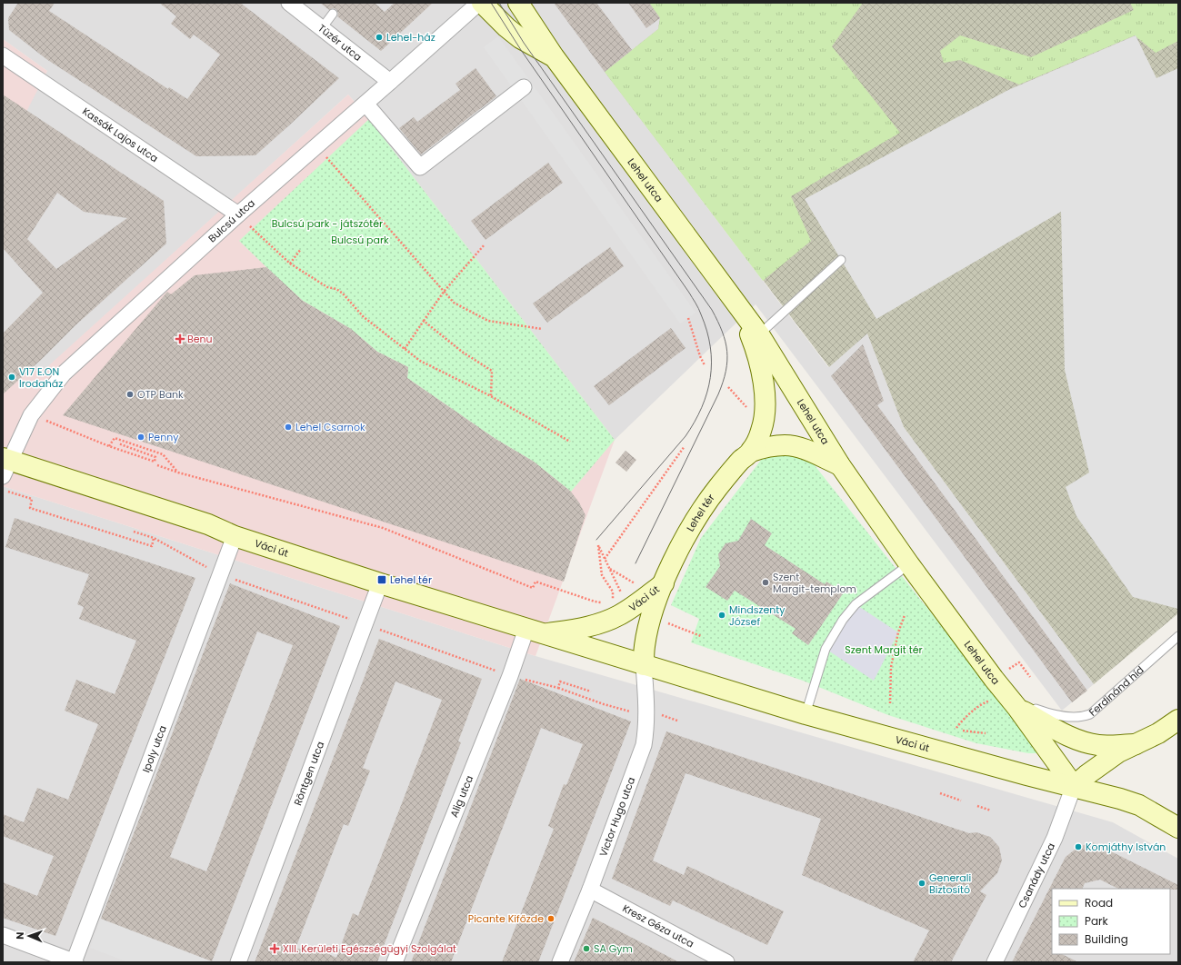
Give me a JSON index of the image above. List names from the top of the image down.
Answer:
{
  "streets": {
    "main road": ["Lehel utca", "Lehel tér", "Váci út"],
    "street": [
      "Tüzér utca",
      "Kassák Lajos utca",
      "Bulcsú utca",
      "Ipoly utca",
      "Röntgen utca",
      "Alig utca",
      "Victor Hugo utca",
      "Csanády utca",
      "Kresz Géza utca"
    ],
    "lane": ["Ferdinánd híd"]
  },
  "crossings": [
    ["Tüzér utca", "Bulcsú utca"],
    ["Kassák Lajos utca", "Bulcsú utca"],
    ["Lehel utca", "Bulcsú utca"],
    ["Lehel utca", "Lehel tér"],
    ["Lehel utca", "Váci út"],
    ["Lehel utca", "Ferdinánd híd"],
    ["Lehel utca", "Csanády utca"],
    ["Bulcsú utca", "Váci út"],
    ["Lehel tér", "Váci út"],
    ["Váci út", "Ipoly utca"],
    ["Váci út", "Röntgen utca"],
    ["Váci út", "Alig utca"],
    ["Váci út", "Victor Hugo utca"],
    ["Váci út", "Csanády utca"],
    ["Victor Hugo utca", "Kresz Géza utca"]
  ],
  "parks": ["Bulcsú park - játszótér", "Bulcsú park", "Szent Margit tér"],
  "places": {
    "other": [
      "Lehel-ház",
      "V17 E.ON Irodaház",
      "OTP Bank",
      "Lehel Csarnok",
      "Penny",
      "Szent Margit-templom",
      "Mindszenty József",
      "Komjáthy István",
      "Generali Biztosító",
      "Picante Kifőzde",
      "SA Gym"
    ],
    "health": ["Benu", "XIII. Kerületi Egészségügyi Szolgálat"],
    "transit": ["Lehel tér"]
  },
  "legend": ["Road", "Park", "Building"],
  "north": "left"
}
